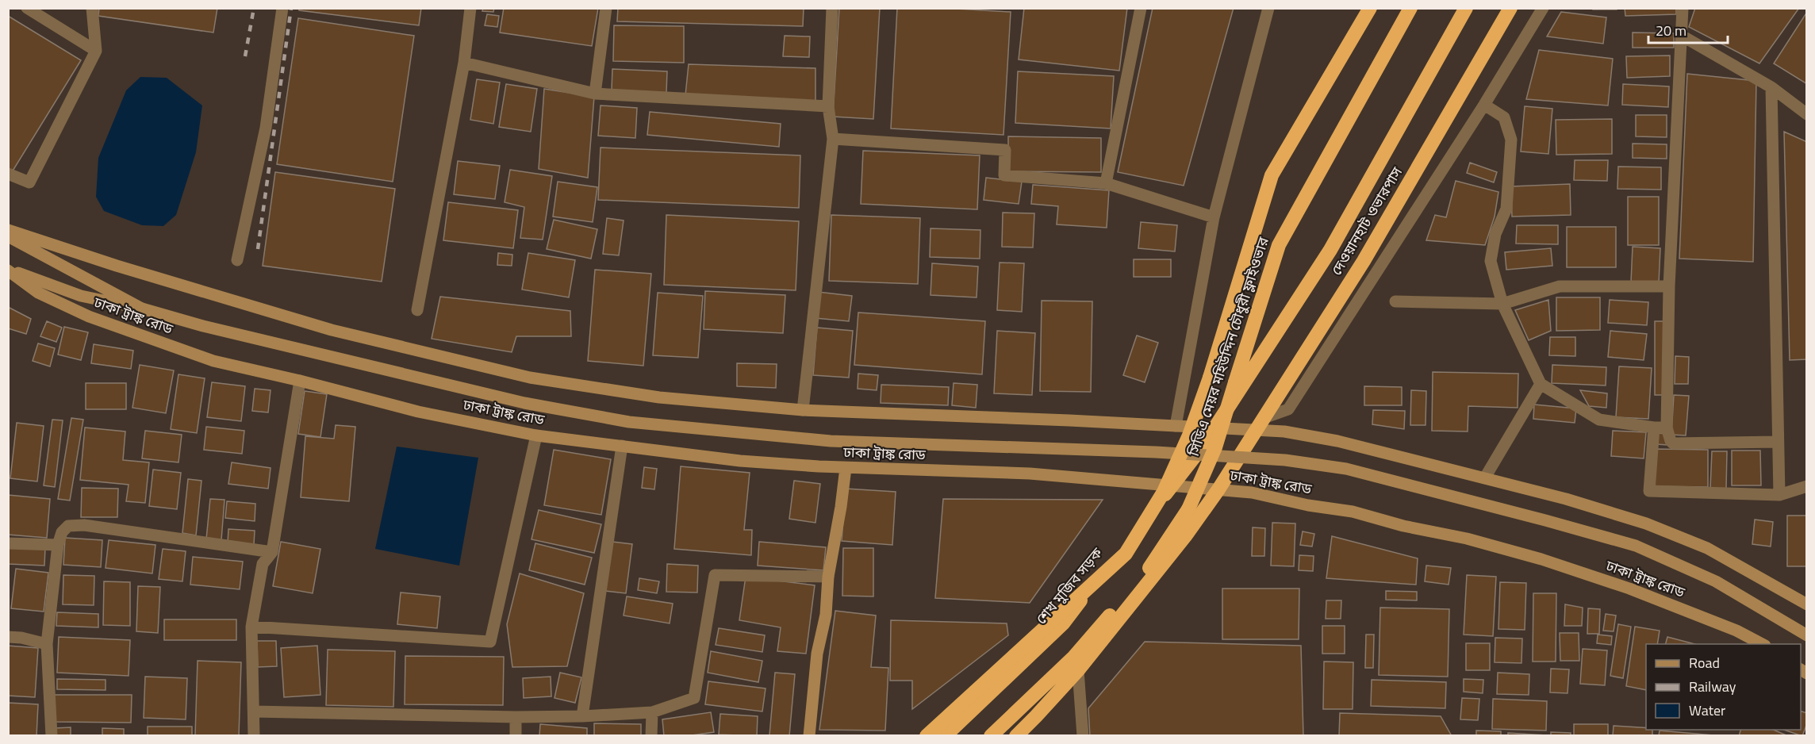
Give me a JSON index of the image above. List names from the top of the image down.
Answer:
{
  "streets": {
    "highway": ["দেওয়ানহাট ওভারপাস", "সিডিএ মেয়র মহিউদ্দিন চৌধুরী ফ্লাইওভার", "শেখ মুজিব সড়ক"],
    "main road": ["ঢাকা ট্রাঙ্ক রোড"]
  },
  "crossings": [
    ["দেওয়ানহাট ওভারপাস", "ঢাকা ট্রাঙ্ক রোড"],
    ["দেওয়ানহাট ওভারপাস", "শেখ মুজিব সড়ক"],
    ["ঢাকা ট্রাঙ্ক রোড", "শেখ মুজিব সড়ক"]
  ],
  "legend": ["Road", "Railway", "Water"],
  "scale_bar": "20 m"
}
